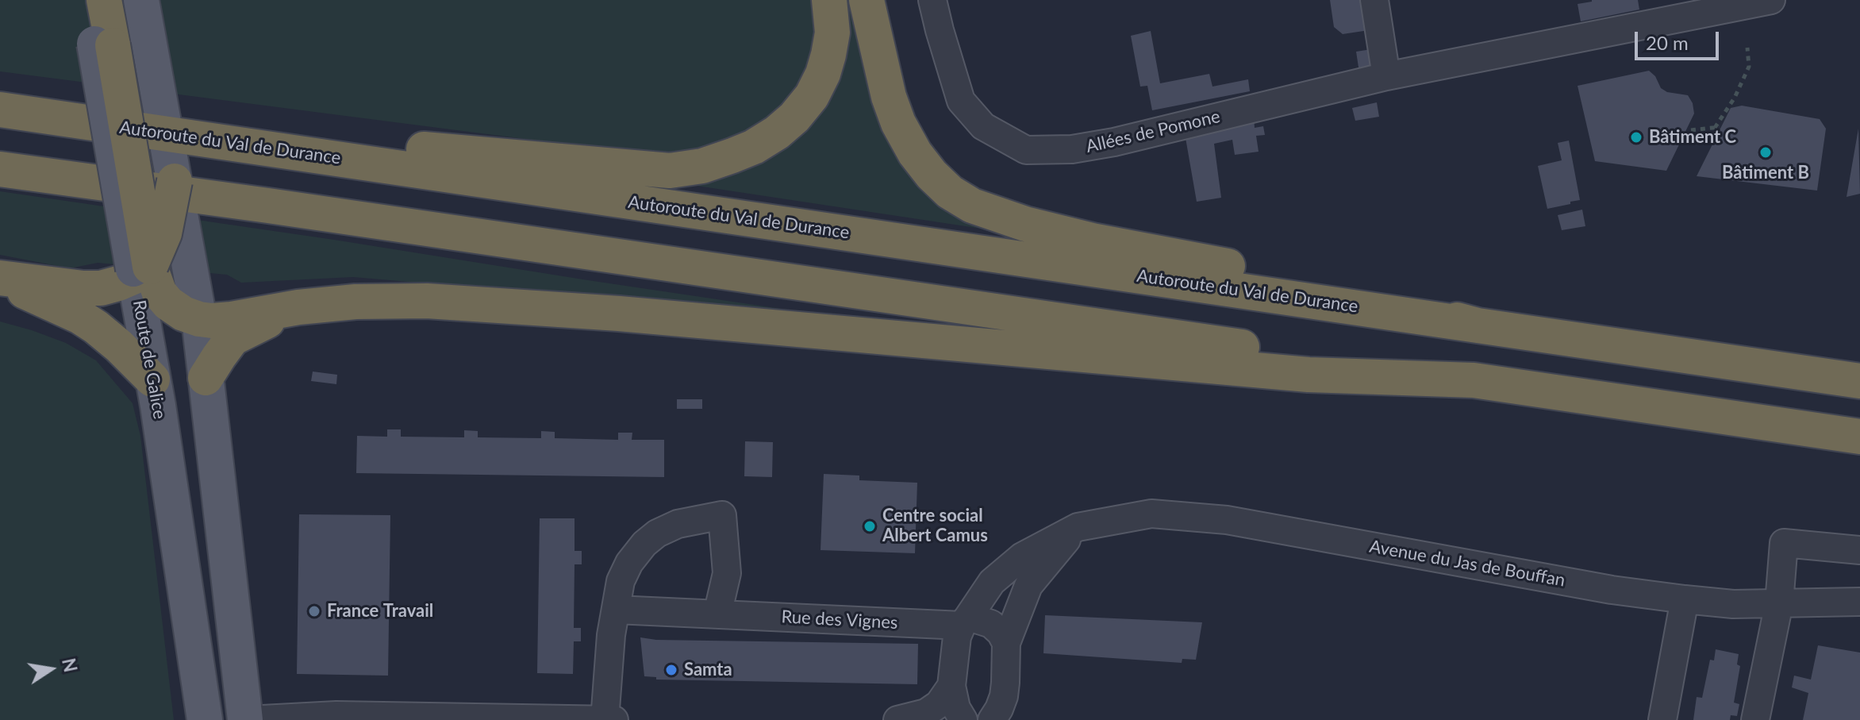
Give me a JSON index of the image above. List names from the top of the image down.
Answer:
{
  "streets": {
    "highway": ["Autoroute du Val de Durance"],
    "main road": ["Route de Galice"],
    "street": ["Allées de Pomone", "Avenue du Jas de Bouffan", "Rue des Vignes"]
  },
  "crossings": [
    ["Avenue du Jas de Bouffan", "Rue des Vignes"]
  ],
  "places": [
    "Bâtiment C",
    "Bâtiment B",
    "Centre social Albert Camus",
    "France Travail",
    "Samta"
  ],
  "scale_bar": "20 m",
  "north": "right"
}
